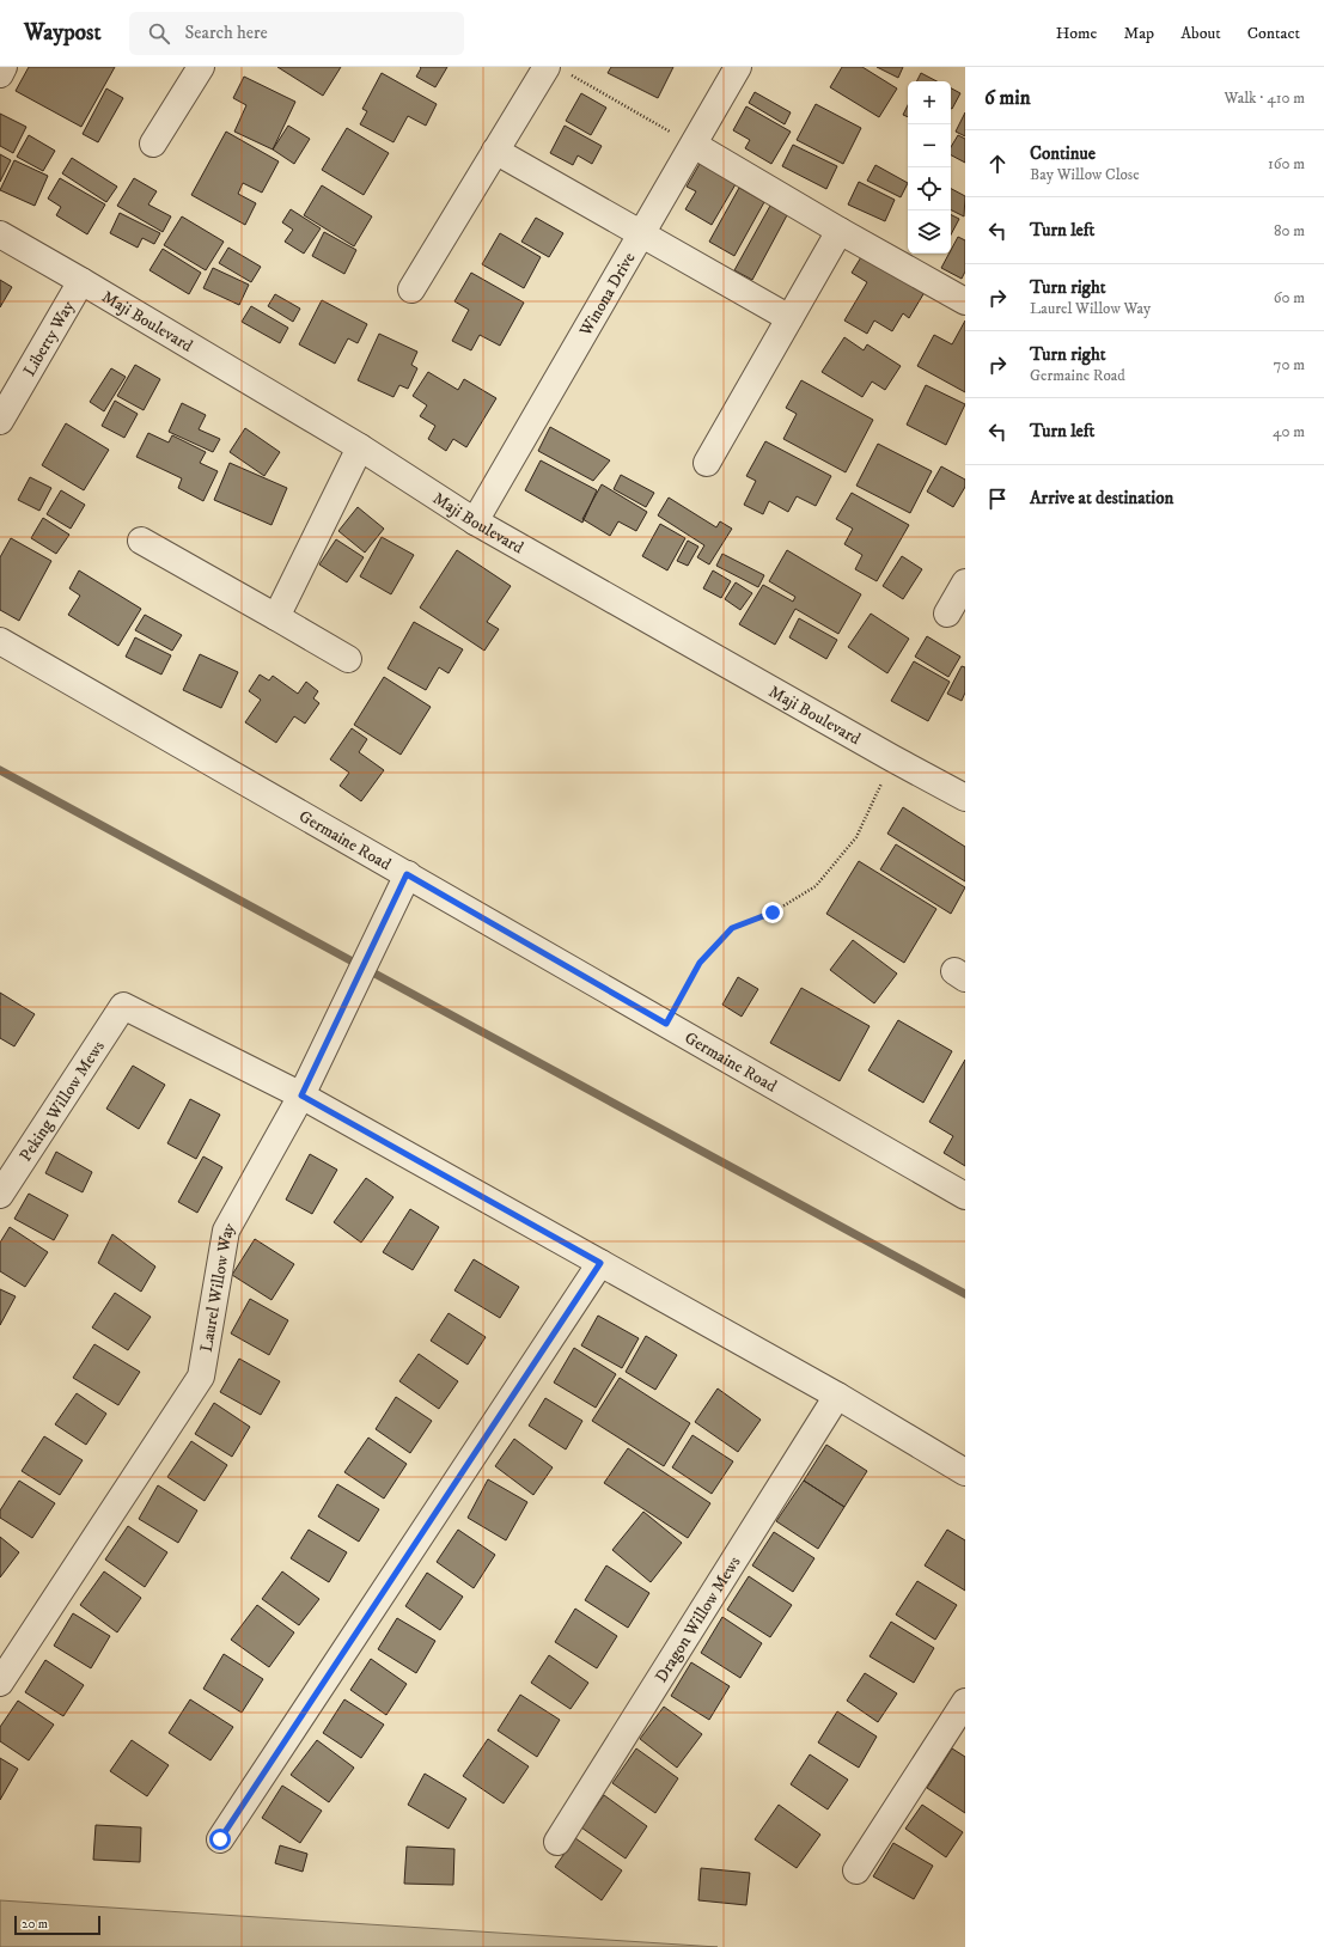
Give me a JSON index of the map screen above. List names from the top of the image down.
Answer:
{
  "streets": {
    "street": [
      "Winona Drive",
      "Maji Boulevard",
      "Liberty Way",
      "Germaine Road",
      "Peking Willow Mews",
      "Laurel Willow Way",
      "Dragon Willow Mews"
    ]
  },
  "crossings": [
    ["Winona Drive", "Maji Boulevard"],
    ["Maji Boulevard", "Liberty Way"],
    ["Germaine Road", "Laurel Willow Way"],
    ["Peking Willow Mews", "Laurel Willow Way"]
  ],
  "scale_bar": "20 m",
  "page": {
    "header": "Waypost",
    "search": "Search here",
    "nav": [
      "Home",
      "Map",
      "About",
      "Contact"
    ],
    "heading": ["6 min", "Walk · 410 m"],
    "map_buttons": ["+", "−"],
    "list": [
      ["Continue", "Bay Willow Close", "160 m"],
      ["Turn left", "80 m"],
      ["Turn right", "Laurel Willow Way", "60 m"],
      ["Turn right", "Germaine Road", "70 m"],
      ["Turn left", "40 m"],
      "Arrive at destination"
    ],
    "scale": "20 m"
  }
}
